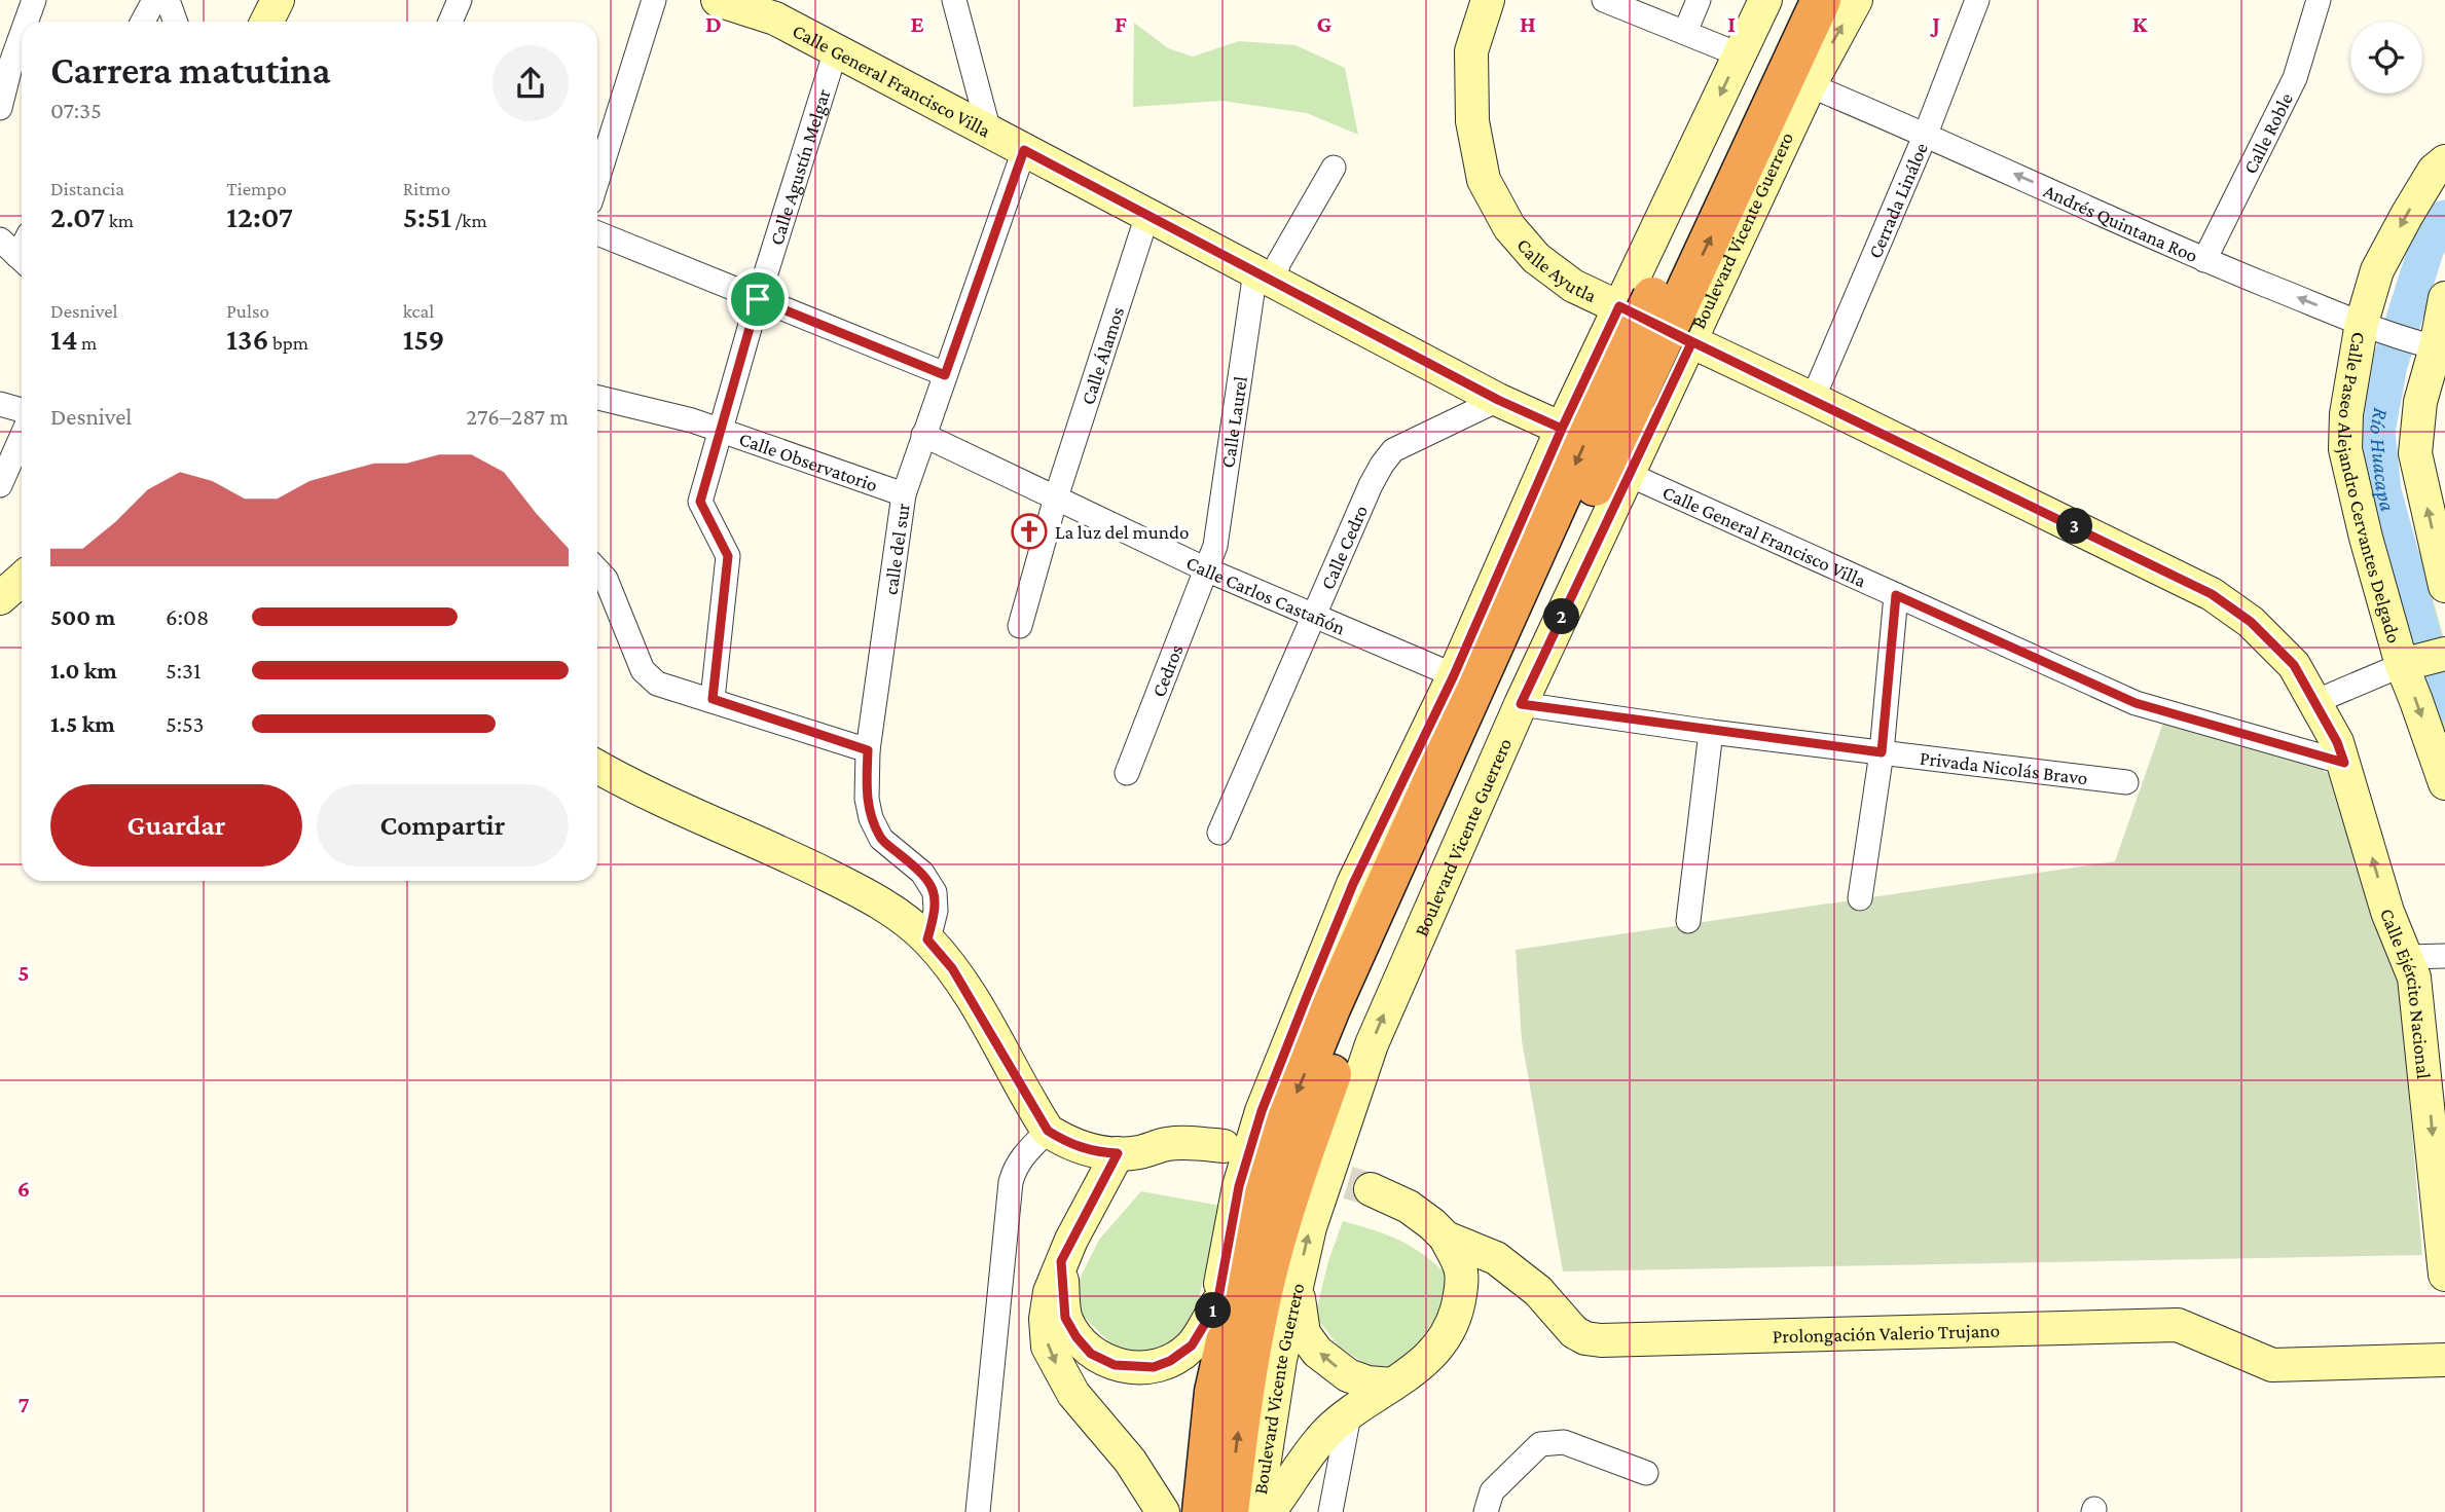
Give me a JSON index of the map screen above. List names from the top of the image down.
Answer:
{
  "streets": {
    "highway": ["Boulevard Vicente Guerrero"],
    "main road": [
      "Calle General Francisco Villa",
      "Calle Ayutla",
      "Calle Paseo Alejandro Cervantes Delgado",
      "Calle Ejército Nacional",
      "Prolongación Valerio Trujano"
    ],
    "street": [
      "Calle Roble",
      "Calle Agustín Melgar",
      "Cerrada Lináloe",
      "Andrés Quintana Roo",
      "Calle Álamos",
      "Calle Laurel",
      "Calle Observatorio",
      "Calle Cedro",
      "calle del sur",
      "Calle Carlos Castañón",
      "Cedros",
      "Privada Nicolás Bravo"
    ]
  },
  "crossings": [
    ["Calle General Francisco Villa", "Calle Agustín Melgar"],
    ["Calle General Francisco Villa", "Boulevard Vicente Guerrero"],
    ["Calle General Francisco Villa", "Calle Ayutla"],
    ["Calle General Francisco Villa", "Calle Álamos"],
    ["Calle General Francisco Villa", "Calle Laurel"],
    ["Calle General Francisco Villa", "Calle Cedro"],
    ["Calle General Francisco Villa", "calle del sur"],
    ["Calle General Francisco Villa", "Calle Ejército Nacional"],
    ["Calle Roble", "Andrés Quintana Roo"],
    ["Calle Agustín Melgar", "Calle Observatorio"],
    ["Cerrada Lináloe", "Andrés Quintana Roo"],
    ["Cerrada Lináloe", "Calle Ayutla"],
    ["Andrés Quintana Roo", "Boulevard Vicente Guerrero"],
    ["Andrés Quintana Roo", "Calle Paseo Alejandro Cervantes Delgado"],
    ["Boulevard Vicente Guerrero", "Calle Ayutla"],
    ["Boulevard Vicente Guerrero", "Calle Carlos Castañón"],
    ["Boulevard Vicente Guerrero", "Privada Nicolás Bravo"],
    ["Calle Ayutla", "Calle Ejército Nacional"],
    ["Calle Álamos", "Calle Carlos Castañón"],
    ["Calle Laurel", "Calle Carlos Castañón"],
    ["Calle Laurel", "Cedros"],
    ["Calle Observatorio", "calle del sur"],
    ["Calle Cedro", "Calle Carlos Castañón"],
    ["calle del sur", "Calle Carlos Castañón"],
    ["Calle Carlos Castañón", "Cedros"]
  ],
  "one_way": ["Andrés Quintana Roo", "Calle Paseo Alejandro Cervantes Delgado"],
  "water": ["Río Huacapa"],
  "places": {
    "church": ["La luz del mundo"]
  },
  "page": {
    "heading": ["Carrera matutina", "07:35"],
    "stats": [
      ["Distancia", "2.07 km"],
      ["Tiempo", "12:07"],
      ["Ritmo", "5:51 /km"],
      ["Desnivel", "14 m"],
      ["Pulso", "136 bpm"],
      ["kcal", "159"]
    ],
    "chart": ["Desnivel", "276–287 m"],
    "pins": ["3", "2", "1"],
    "list": [
      {
        "name": "500 m",
        "note": "6:08"
      },
      {
        "name": "1.0 km",
        "note": "5:31"
      },
      {
        "name": "1.5 km",
        "note": "5:53"
      }
    ],
    "buttons": ["Guardar", "Compartir"]
  },
  "grid": {
    "columns": [
      "D",
      "E",
      "F",
      "G",
      "H",
      "I",
      "J",
      "K"
    ],
    "rows": ["5", "6", "7"]
  }
}
